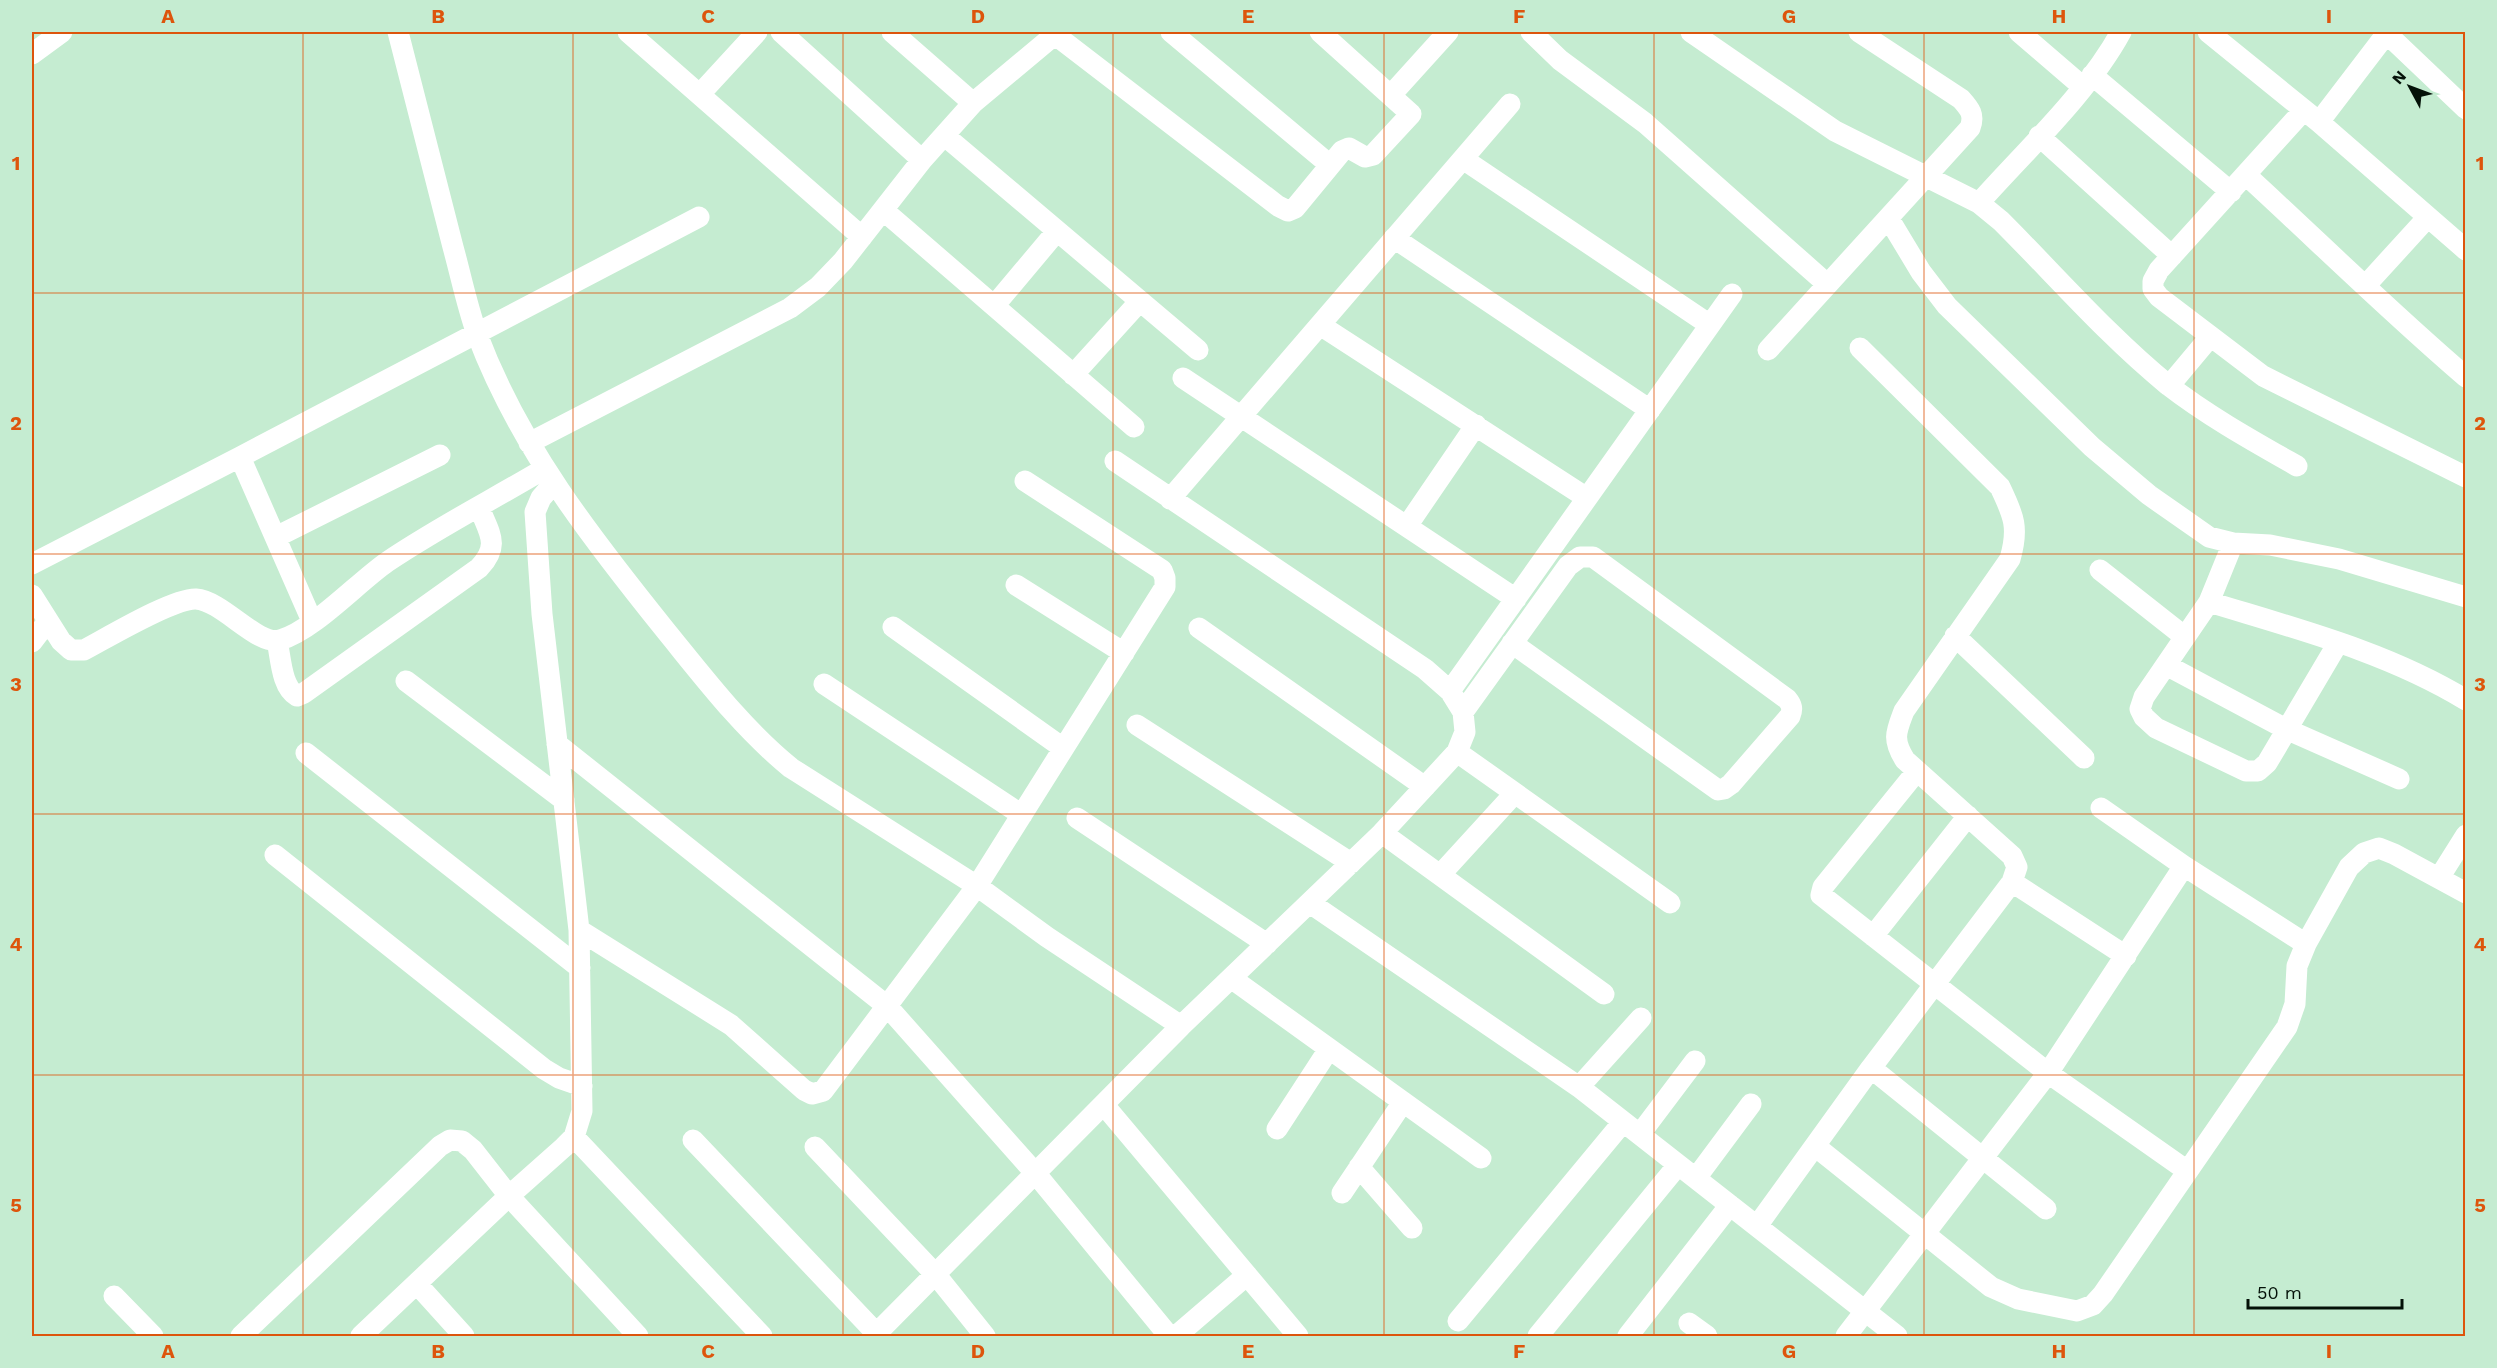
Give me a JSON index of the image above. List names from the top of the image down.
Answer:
{
  "scale_bar": "50 m",
  "north": "top left",
  "grid": {
    "columns": [
      "A",
      "B",
      "C",
      "D",
      "E",
      "F",
      "G",
      "H",
      "I"
    ],
    "rows": [
      "1",
      "2",
      "3",
      "4",
      "5"
    ]
  }
}
